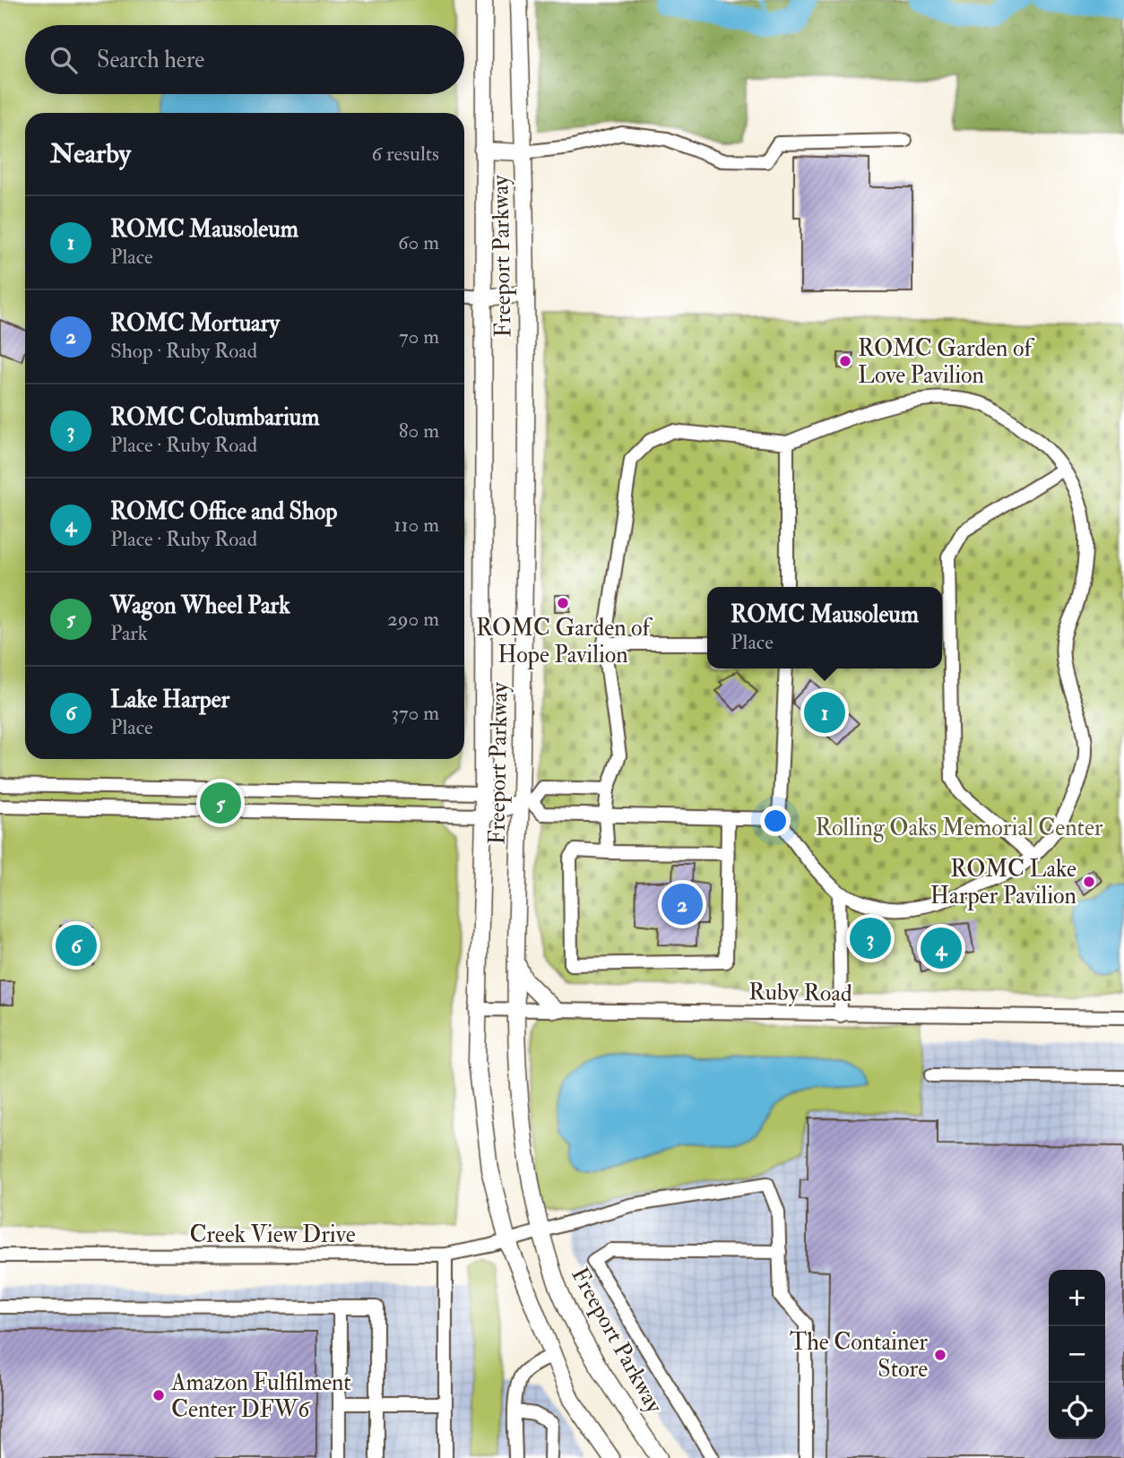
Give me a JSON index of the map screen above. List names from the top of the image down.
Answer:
{
  "streets": {
    "main road": ["Freeport Parkway"],
    "street": ["Ruby Road", "Creek View Drive"]
  },
  "crossings": [
    ["Freeport Parkway", "Ruby Road"],
    ["Freeport Parkway", "Creek View Drive"]
  ],
  "parks": ["Rolling Oaks Memorial Center"],
  "places": [
    "ROMC Garden of Love Pavilion",
    "ROMC Garden of Hope Pavilion",
    "ROMC Lake Harper Pavilion",
    "The Container Store",
    "Amazon Fulfilment Center DFW6"
  ],
  "page": {
    "search": "Search here",
    "heading": ["Nearby", "6 results"],
    "list": [
      {
        "mark": "1",
        "name": "ROMC Mausoleum",
        "note": "Place",
        "value": "60 m"
      },
      {
        "mark": "2",
        "name": "ROMC Mortuary",
        "note": "Shop · Ruby Road",
        "value": "70 m"
      },
      {
        "mark": "3",
        "name": "ROMC Columbarium",
        "note": "Place · Ruby Road",
        "value": "80 m"
      },
      {
        "mark": "4",
        "name": "ROMC Office and Shop",
        "note": "Place · Ruby Road",
        "value": "110 m"
      },
      {
        "mark": "5",
        "name": "Wagon Wheel Park",
        "note": "Park",
        "value": "290 m"
      },
      {
        "mark": "6",
        "name": "Lake Harper",
        "note": "Place",
        "value": "370 m"
      }
    ],
    "popup": ["ROMC Mausoleum", "Place"],
    "pins": [
      "1",
      "5",
      "2",
      "3",
      "6",
      "4"
    ],
    "map_buttons": ["+", "−"]
  }
}
